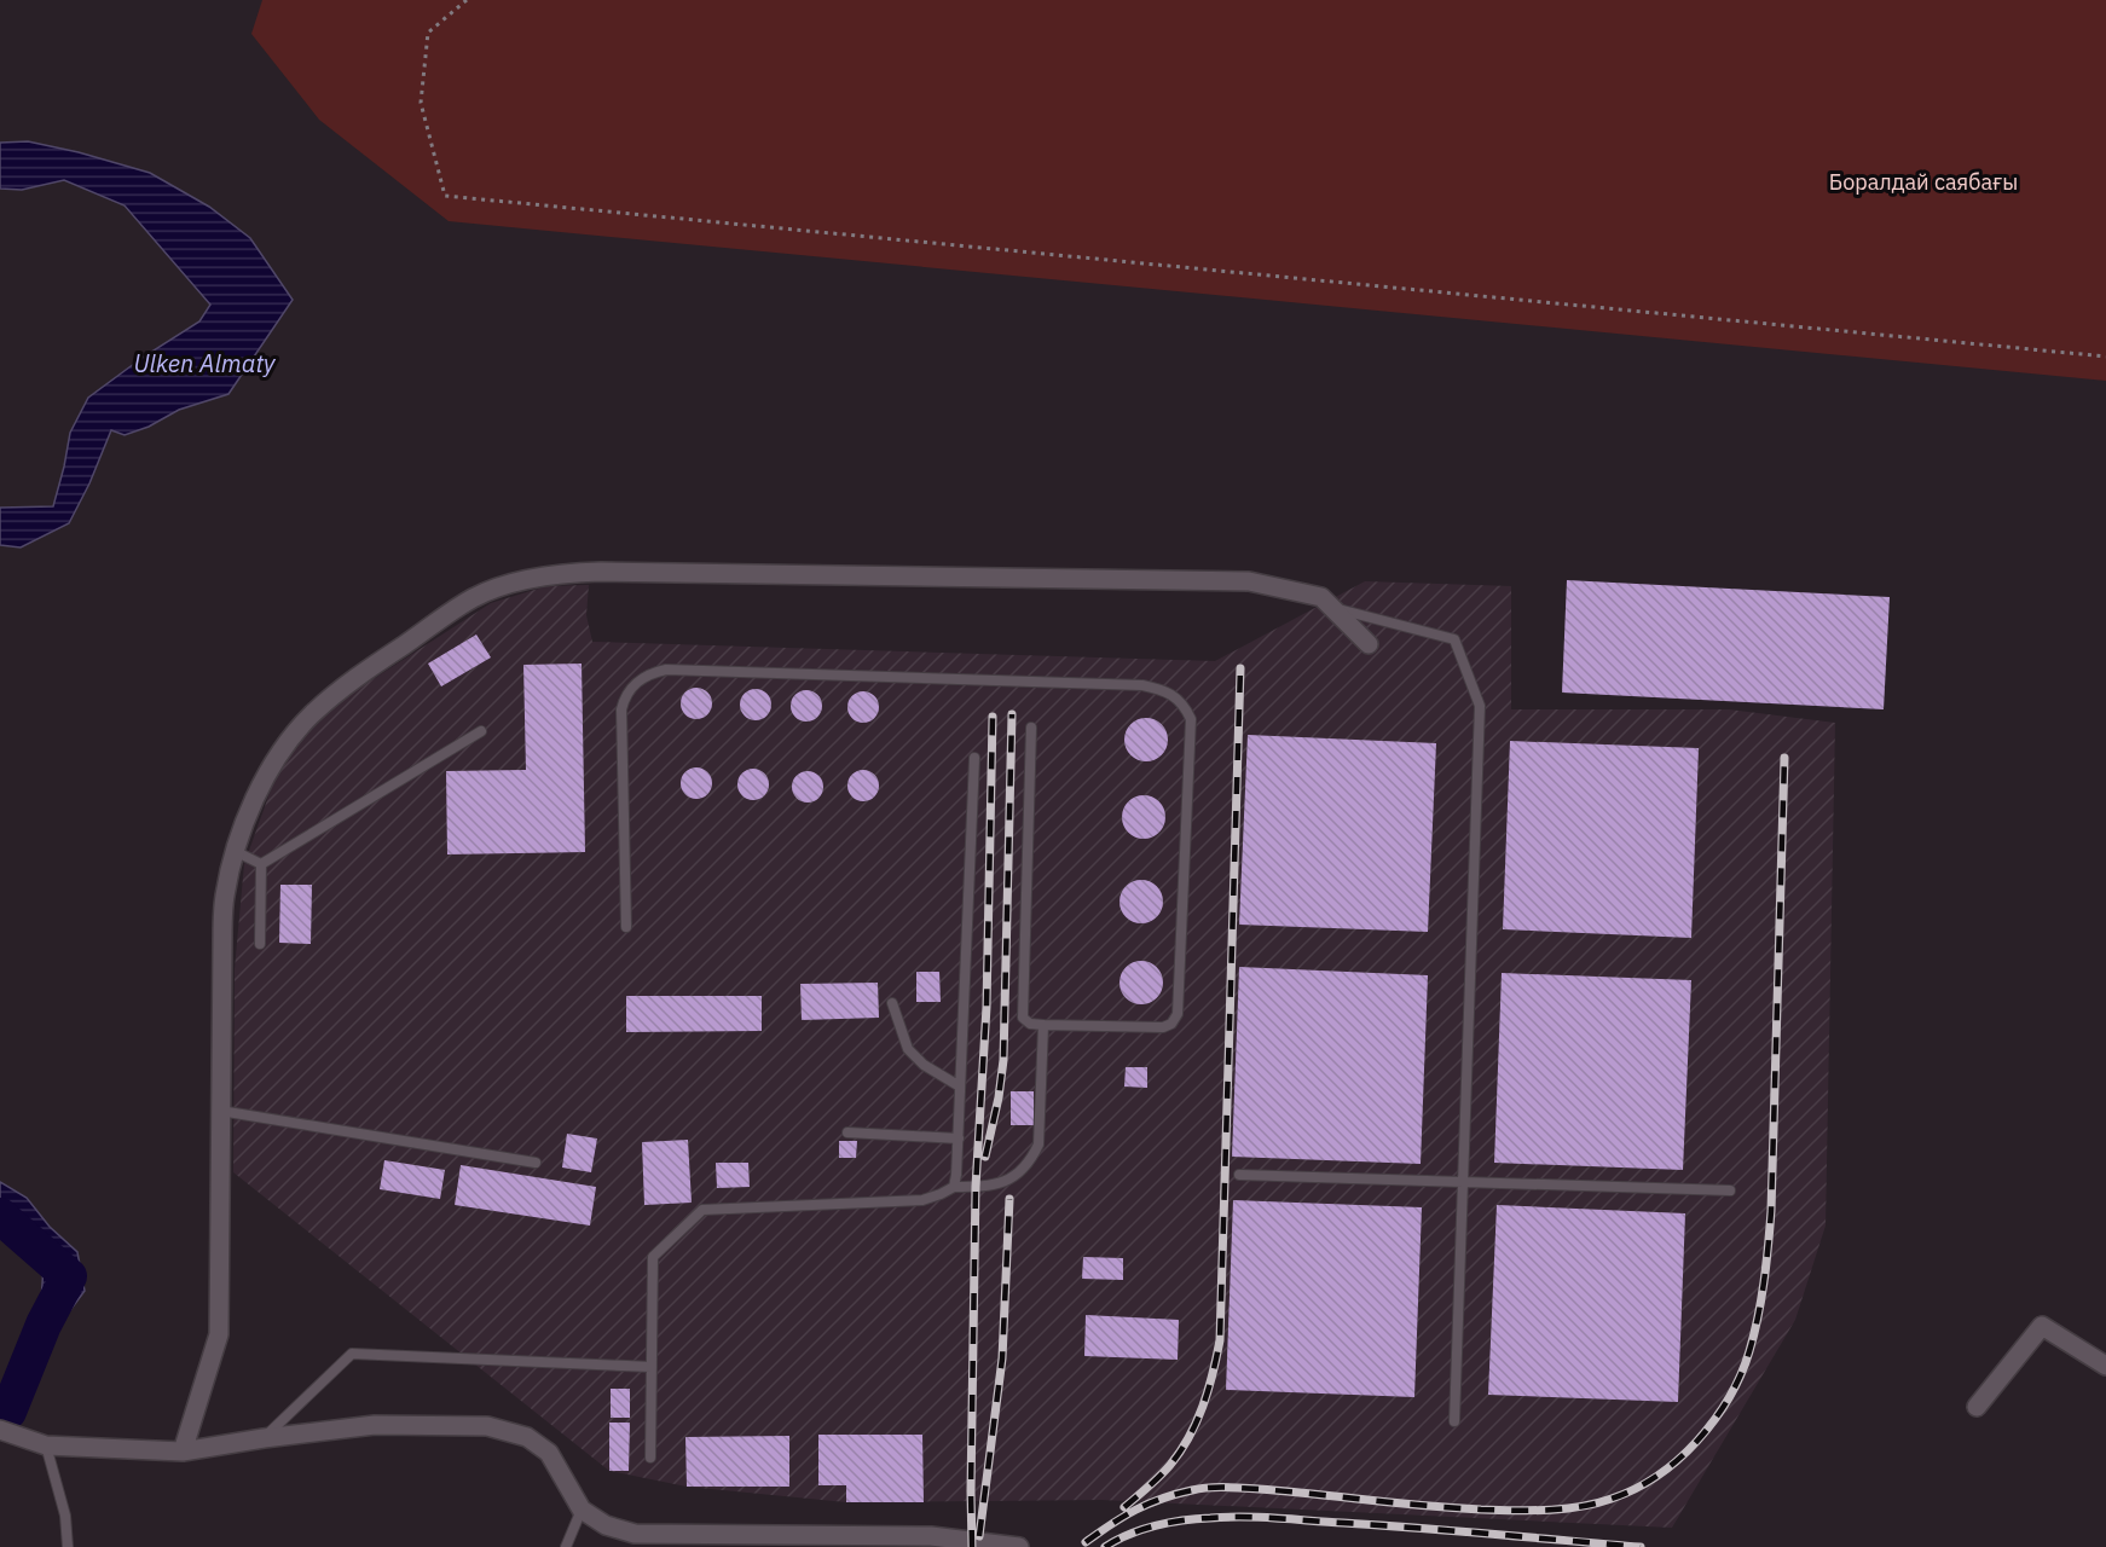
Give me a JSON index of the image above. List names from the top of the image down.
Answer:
{
  "water": ["Ulken Almaty"],
  "parks": ["Боралдай саябағы"]
}
